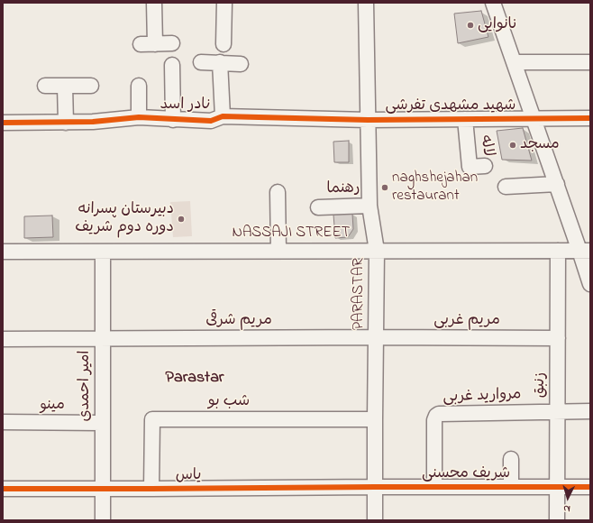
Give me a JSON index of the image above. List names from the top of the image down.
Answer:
{
  "streets": {
    "street": [
      "نادر اسد",
      "شهید مشهدی تفرشی",
      "لاله",
      "رهنما",
      "NASSAJI STREET",
      "PARASTAR",
      "مریم شرقی",
      "مریم غربی",
      "زنبق",
      "امیر احمدی",
      "مروارید غربی",
      "شب بو",
      "مینو",
      "شریف محسنی",
      "یاس"
    ]
  },
  "crossings": [
    ["نادر اسد", "شهید مشهدی تفرشی"],
    ["نادر اسد", "PARASTAR"],
    ["شهید مشهدی تفرشی", "لاله"],
    ["شهید مشهدی تفرشی", "PARASTAR"],
    ["رهنما", "PARASTAR"],
    ["NASSAJI STREET", "PARASTAR"],
    ["NASSAJI STREET", "زنبق"],
    ["NASSAJI STREET", "امیر احمدی"],
    ["PARASTAR", "مریم شرقی"],
    ["PARASTAR", "مریم غربی"],
    ["PARASTAR", "شب بو"],
    ["PARASTAR", "شریف محسنی"],
    ["PARASTAR", "یاس"],
    ["مریم شرقی", "مریم غربی"],
    ["مریم شرقی", "امیر احمدی"],
    ["مریم غربی", "زنبق"],
    ["زنبق", "مروارید غربی"],
    ["زنبق", "شریف محسنی"],
    ["امیر احمدی", "مینو"],
    ["امیر احمدی", "یاس"],
    ["مروارید غربی", "شریف محسنی"],
    ["شب بو", "یاس"],
    ["شریف محسنی", "یاس"]
  ],
  "districts": ["Parastar"],
  "places": [
    "نانوایی",
    "مسجد",
    "naghshejahan restaurant",
    "دبیرستان پسرانه دوره دوم شریف"
  ],
  "north": "bottom"
}
